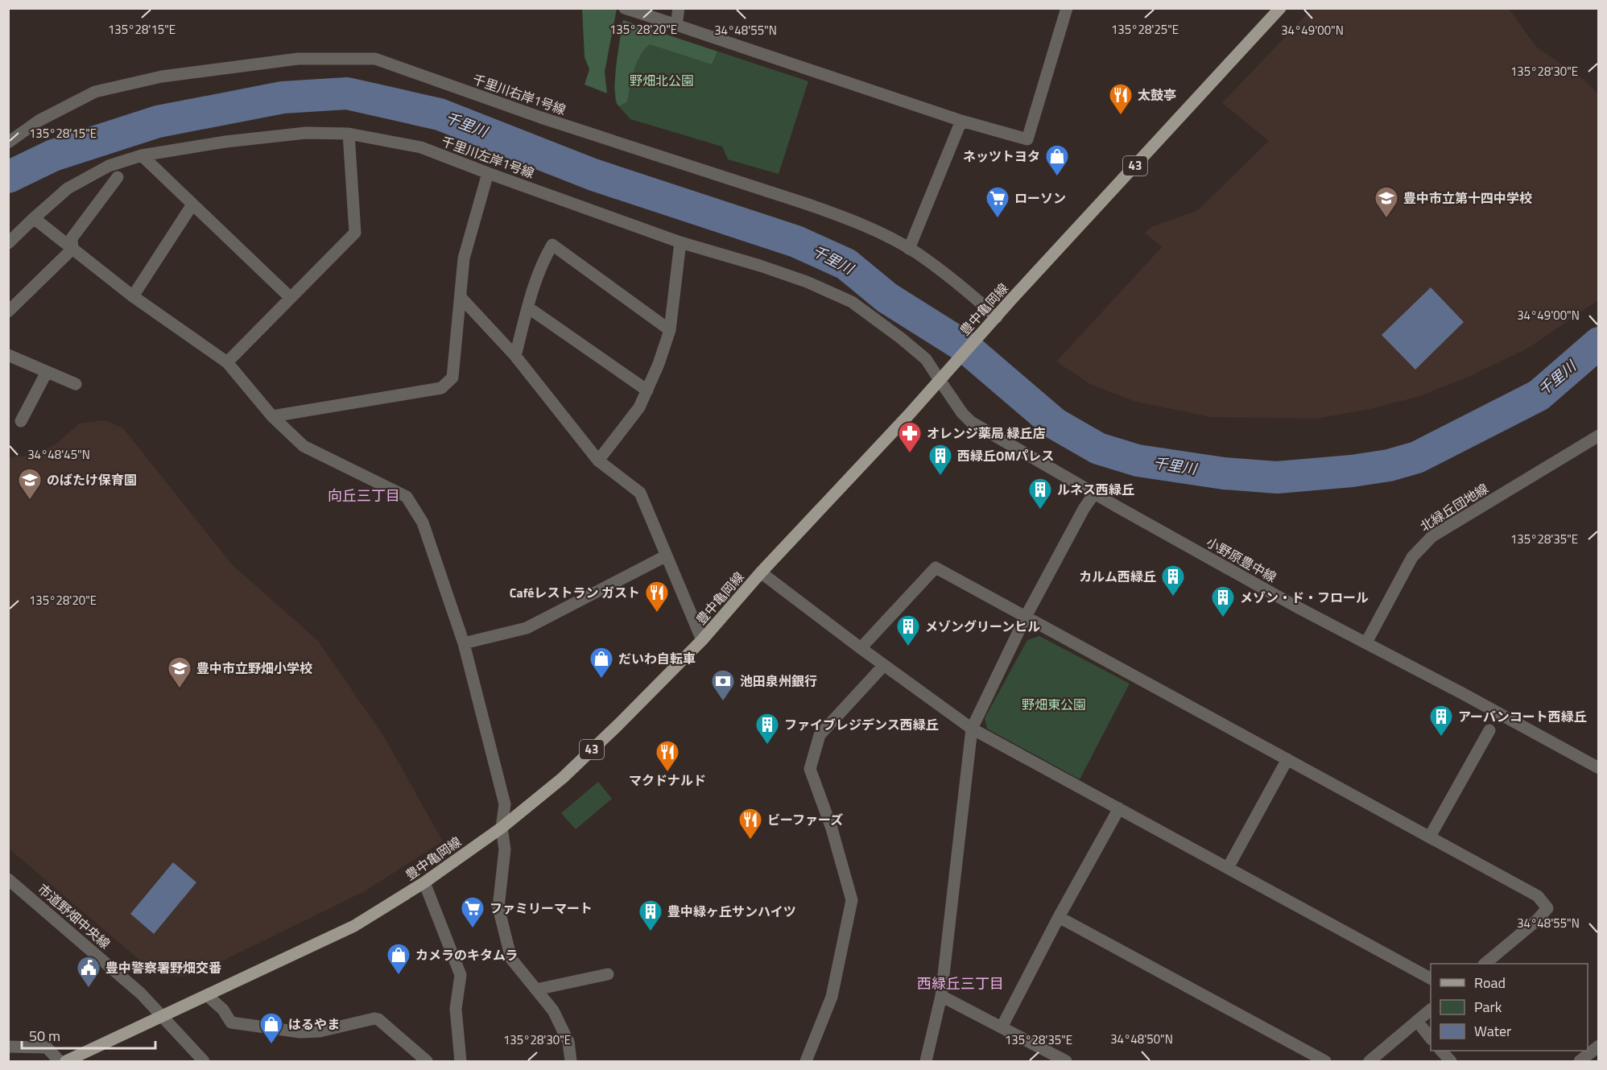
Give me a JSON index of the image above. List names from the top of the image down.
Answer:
{
  "streets": {
    "main road": ["43", "豊中亀岡線"],
    "street": [
      "千里川右岸1号線",
      "千里川左岸1号線",
      "北緑丘団地線",
      "小野原豊中線",
      "市道野畑中央線"
    ]
  },
  "crossings": [
    ["千里川右岸1号線", "豊中亀岡線"],
    ["千里川左岸1号線", "豊中亀岡線"],
    ["千里川左岸1号線", "小野原豊中線"],
    ["豊中亀岡線", "小野原豊中線"],
    ["豊中亀岡線", "市道野畑中央線"],
    ["北緑丘団地線", "小野原豊中線"]
  ],
  "districts": ["向丘三丁目", "西緑丘三丁目"],
  "water": ["千里川"],
  "parks": ["野畑北公園", "野畑東公園"],
  "places": {
    "restaurant": [
      "太鼓亭",
      "Caféレストラン ガスト",
      "マクドナルド",
      "ビーファーズ"
    ],
    "shop": [
      "ネッツトヨタ",
      "だいわ自転車",
      "カメラのキタムラ",
      "はるやま"
    ],
    "supermarket": ["ローソン", "ファミリーマート"],
    "school or university": ["豊中市立第十四中学校", "のばたけ保育園", "豊中市立野畑小学校"],
    "pharmacy": ["オレンジ薬局 緑丘店"],
    "building": [
      "西緑丘OMパレス",
      "ルネス西緑丘",
      "カルム西緑丘",
      "メゾン・ド・フロール",
      "メゾングリーンヒル",
      "アーバンコート西緑丘",
      "ファイブレジデンス西緑丘",
      "豊中緑ヶ丘サンハイツ"
    ],
    "bank": ["池田泉州銀行"],
    "public building": ["豊中警察署野畑交番"]
  },
  "legend": ["Road", "Park", "Water"],
  "scale_bar": "50 m",
  "coordinates": [
    "135°28'15\"E",
    "135°28'20\"E",
    "135°28'25\"E",
    "34°48'55\"N",
    "34°49'00\"N",
    "135°28'30\"E",
    "34°48'45\"N",
    "135°28'35\"E",
    "34°48'50\"N"
  ]
}
